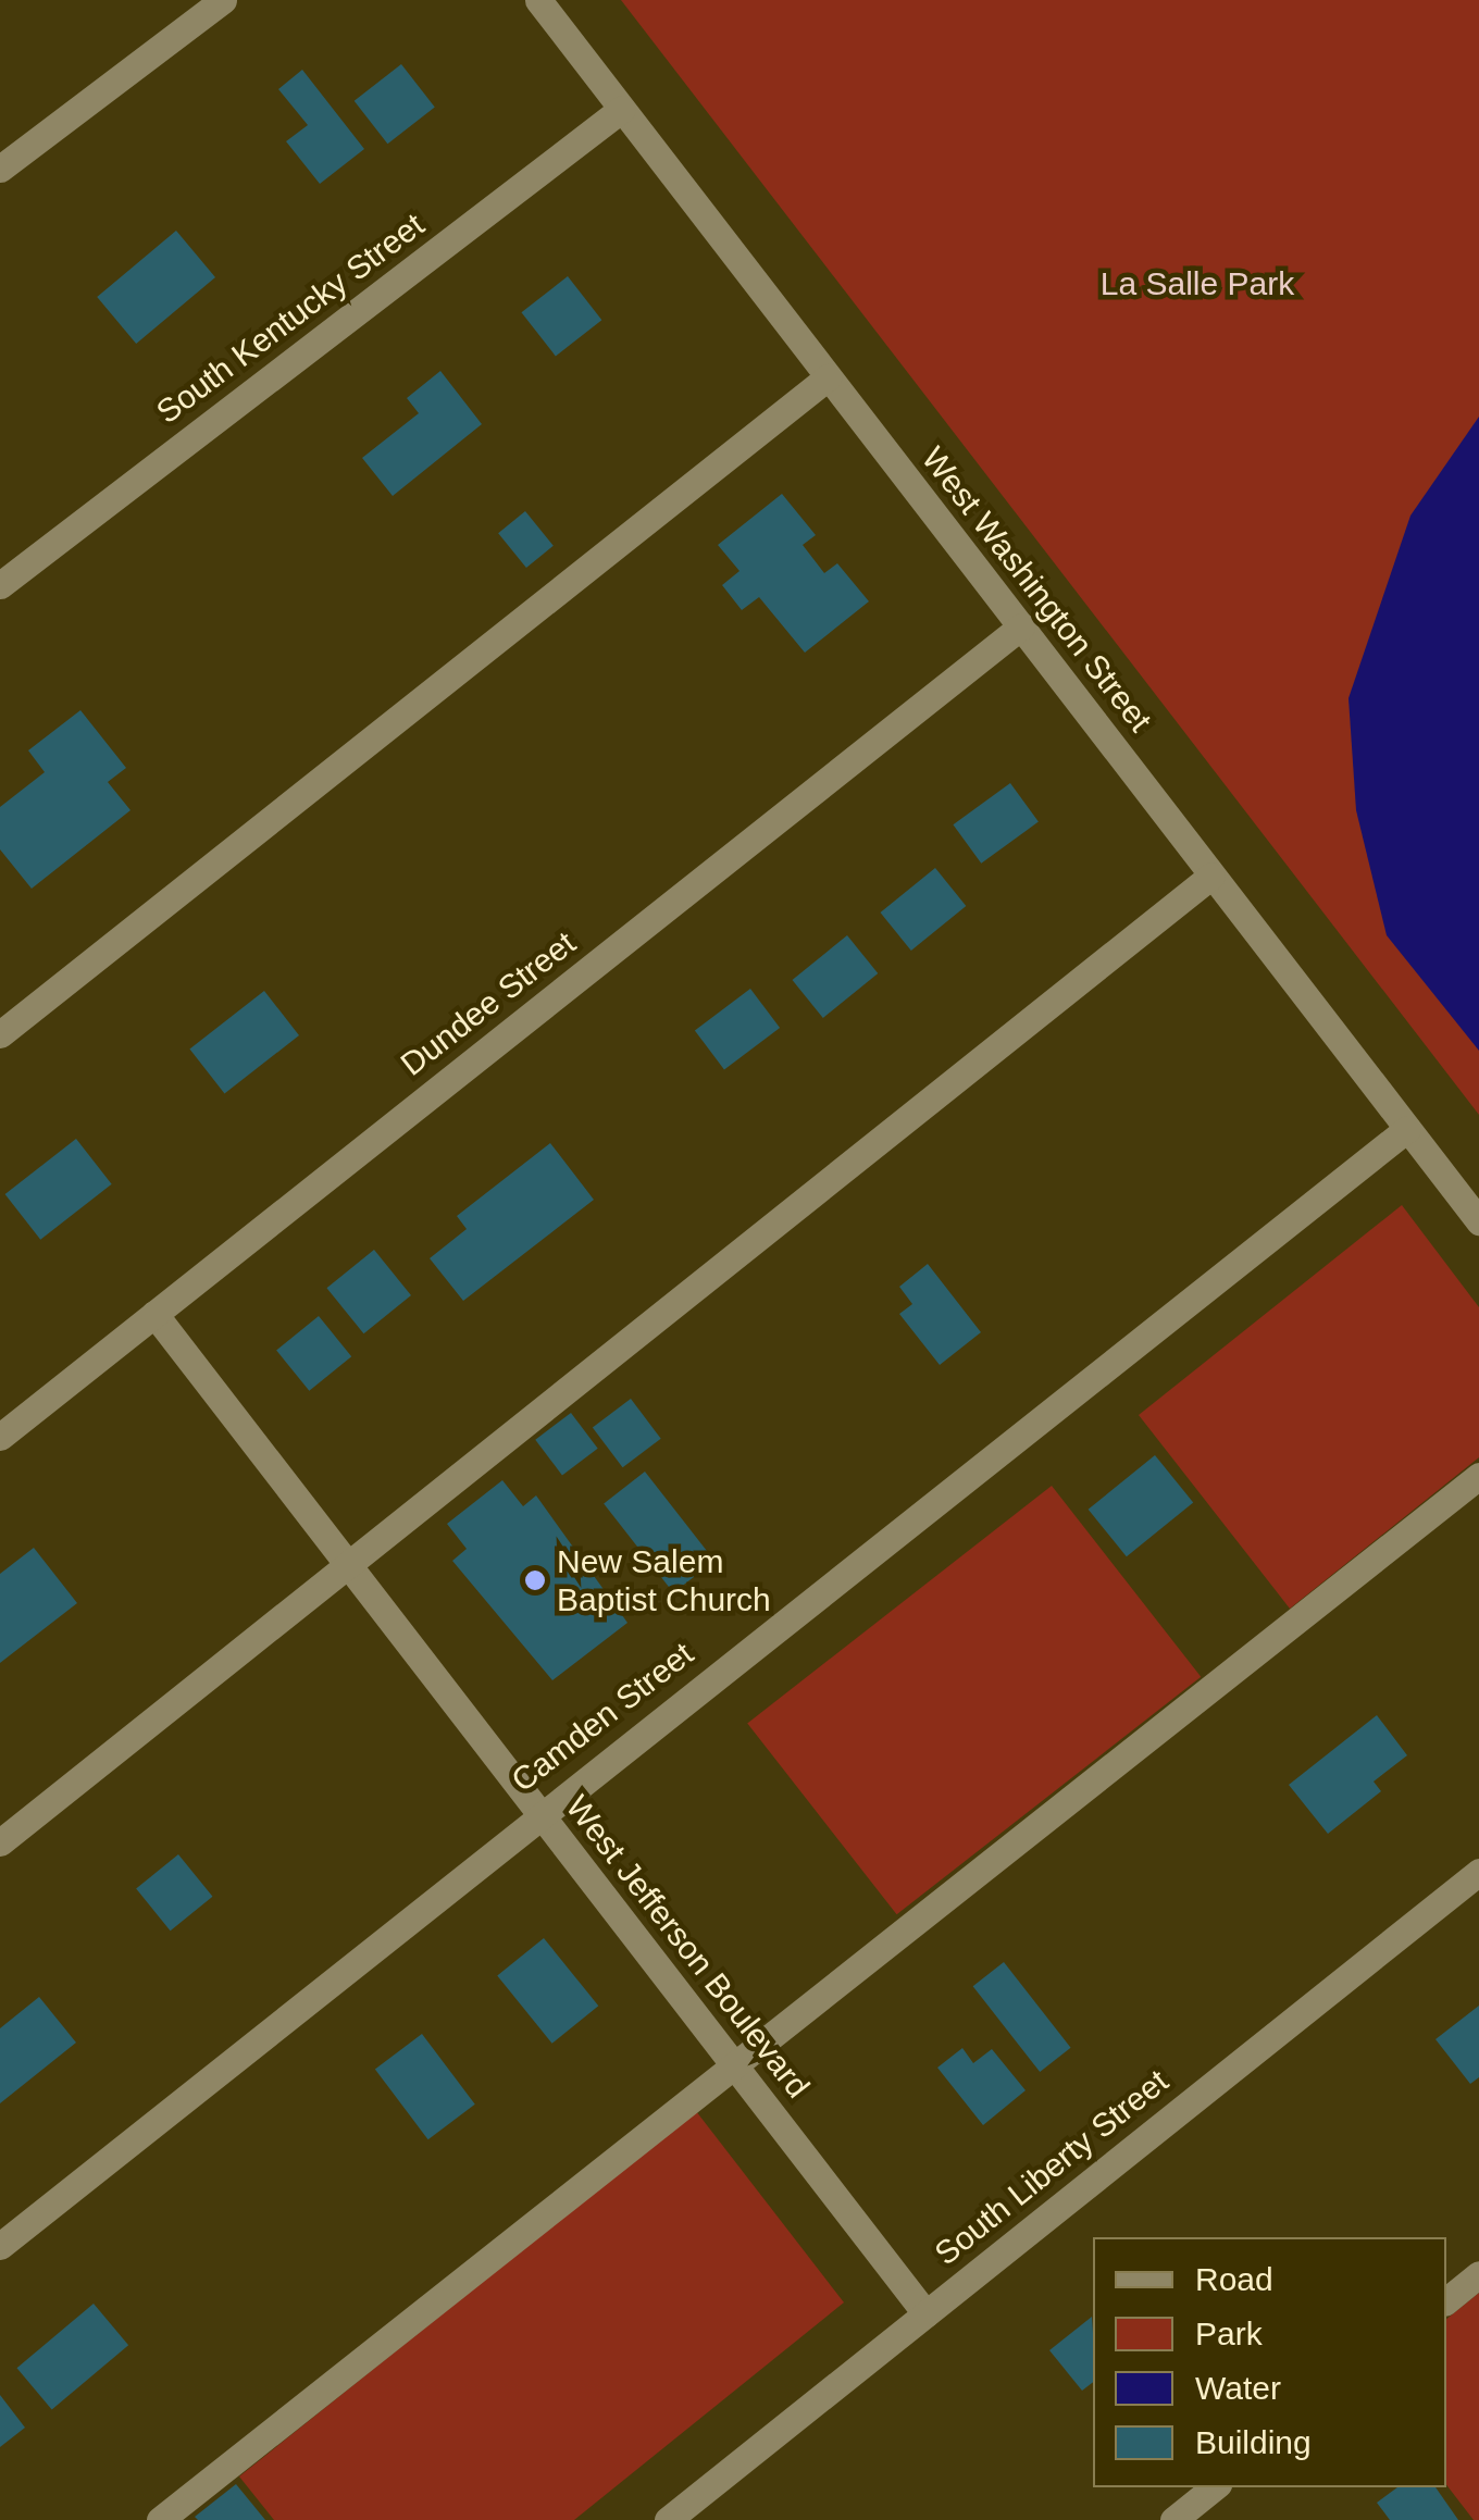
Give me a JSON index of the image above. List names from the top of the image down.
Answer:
{
  "streets": {
    "street": [
      "South Kentucky Street",
      "West Washington Street",
      "Dundee Street",
      "Camden Street",
      "West Jefferson Boulevard",
      "South Liberty Street"
    ]
  },
  "crossings": [
    ["South Kentucky Street", "West Washington Street"],
    ["West Washington Street", "Dundee Street"],
    ["West Washington Street", "Camden Street"],
    ["Dundee Street", "West Jefferson Boulevard"],
    ["Camden Street", "West Jefferson Boulevard"],
    ["West Jefferson Boulevard", "South Liberty Street"]
  ],
  "parks": ["La Salle Park"],
  "places": ["New Salem Baptist Church"],
  "legend": [
    "Road",
    "Park",
    "Water",
    "Building"
  ]
}
